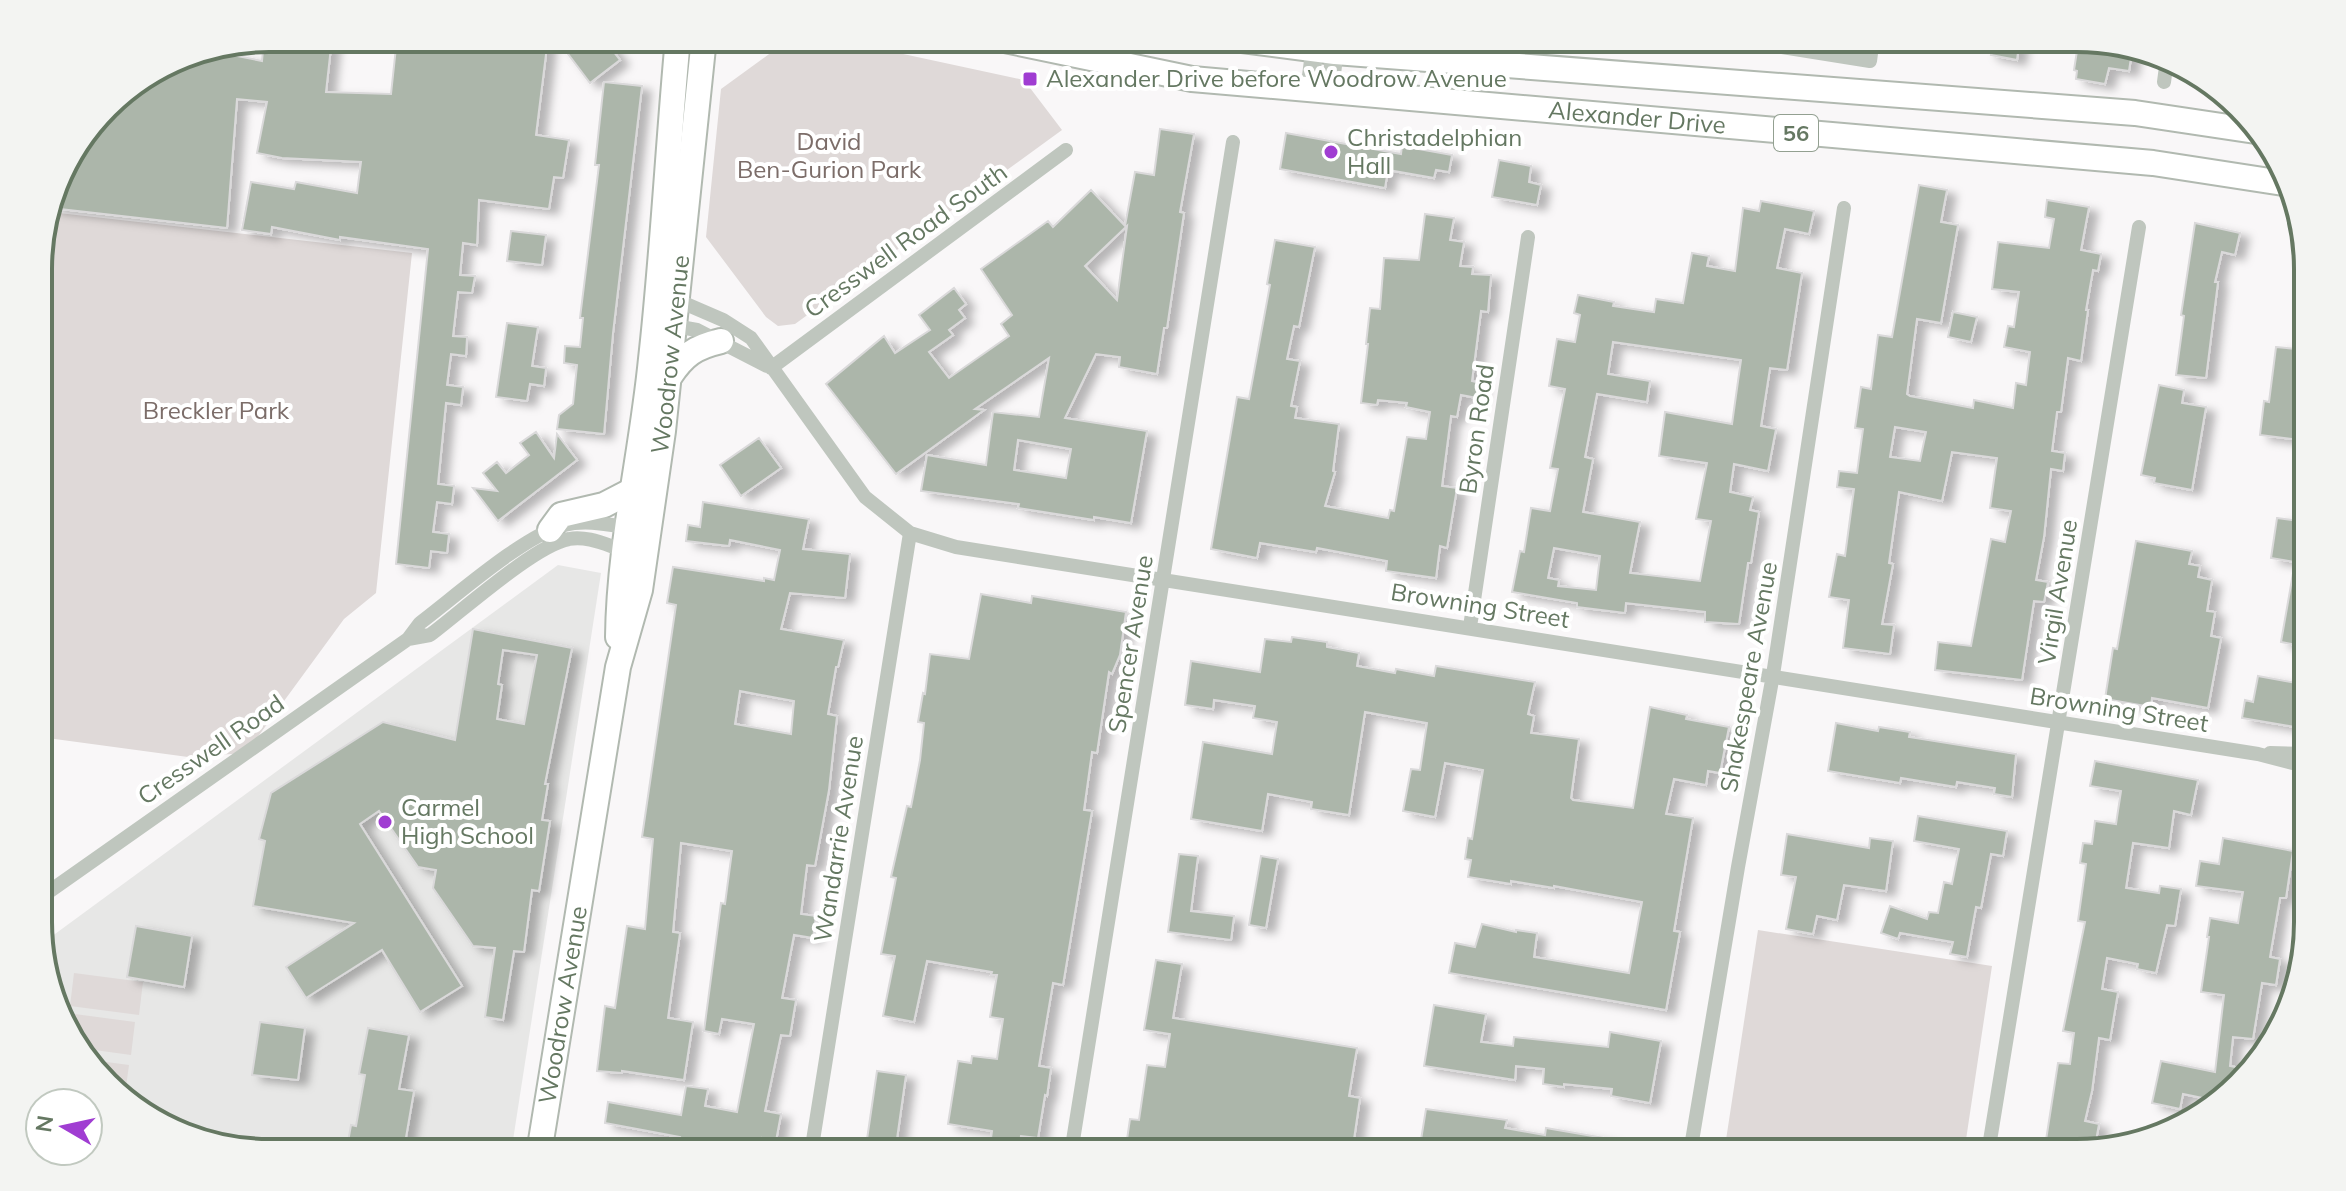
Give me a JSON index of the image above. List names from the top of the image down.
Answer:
{
  "streets": {
    "main road": ["Alexander Drive", "56", "Woodrow Avenue"],
    "street": [
      "Cresswell Road South",
      "Byron Road",
      "Virgil Avenue",
      "Browning Street",
      "Spencer Avenue",
      "Shakespeare Avenue",
      "Cresswell Road",
      "Wandarrie Avenue"
    ]
  },
  "crossings": [
    ["Cresswell Road South", "Browning Street"],
    ["Woodrow Avenue", "Browning Street"],
    ["Woodrow Avenue", "Cresswell Road"],
    ["Byron Road", "Browning Street"],
    ["Virgil Avenue", "Browning Street"],
    ["Browning Street", "Spencer Avenue"],
    ["Browning Street", "Shakespeare Avenue"],
    ["Browning Street", "Wandarrie Avenue"]
  ],
  "parks": ["David Ben-Gurion Park", "Breckler Park"],
  "places": {
    "transit": ["Alexander Drive before Woodrow Avenue"],
    "other": ["Christadelphian Hall", "Carmel High School"]
  },
  "north": "left"
}
